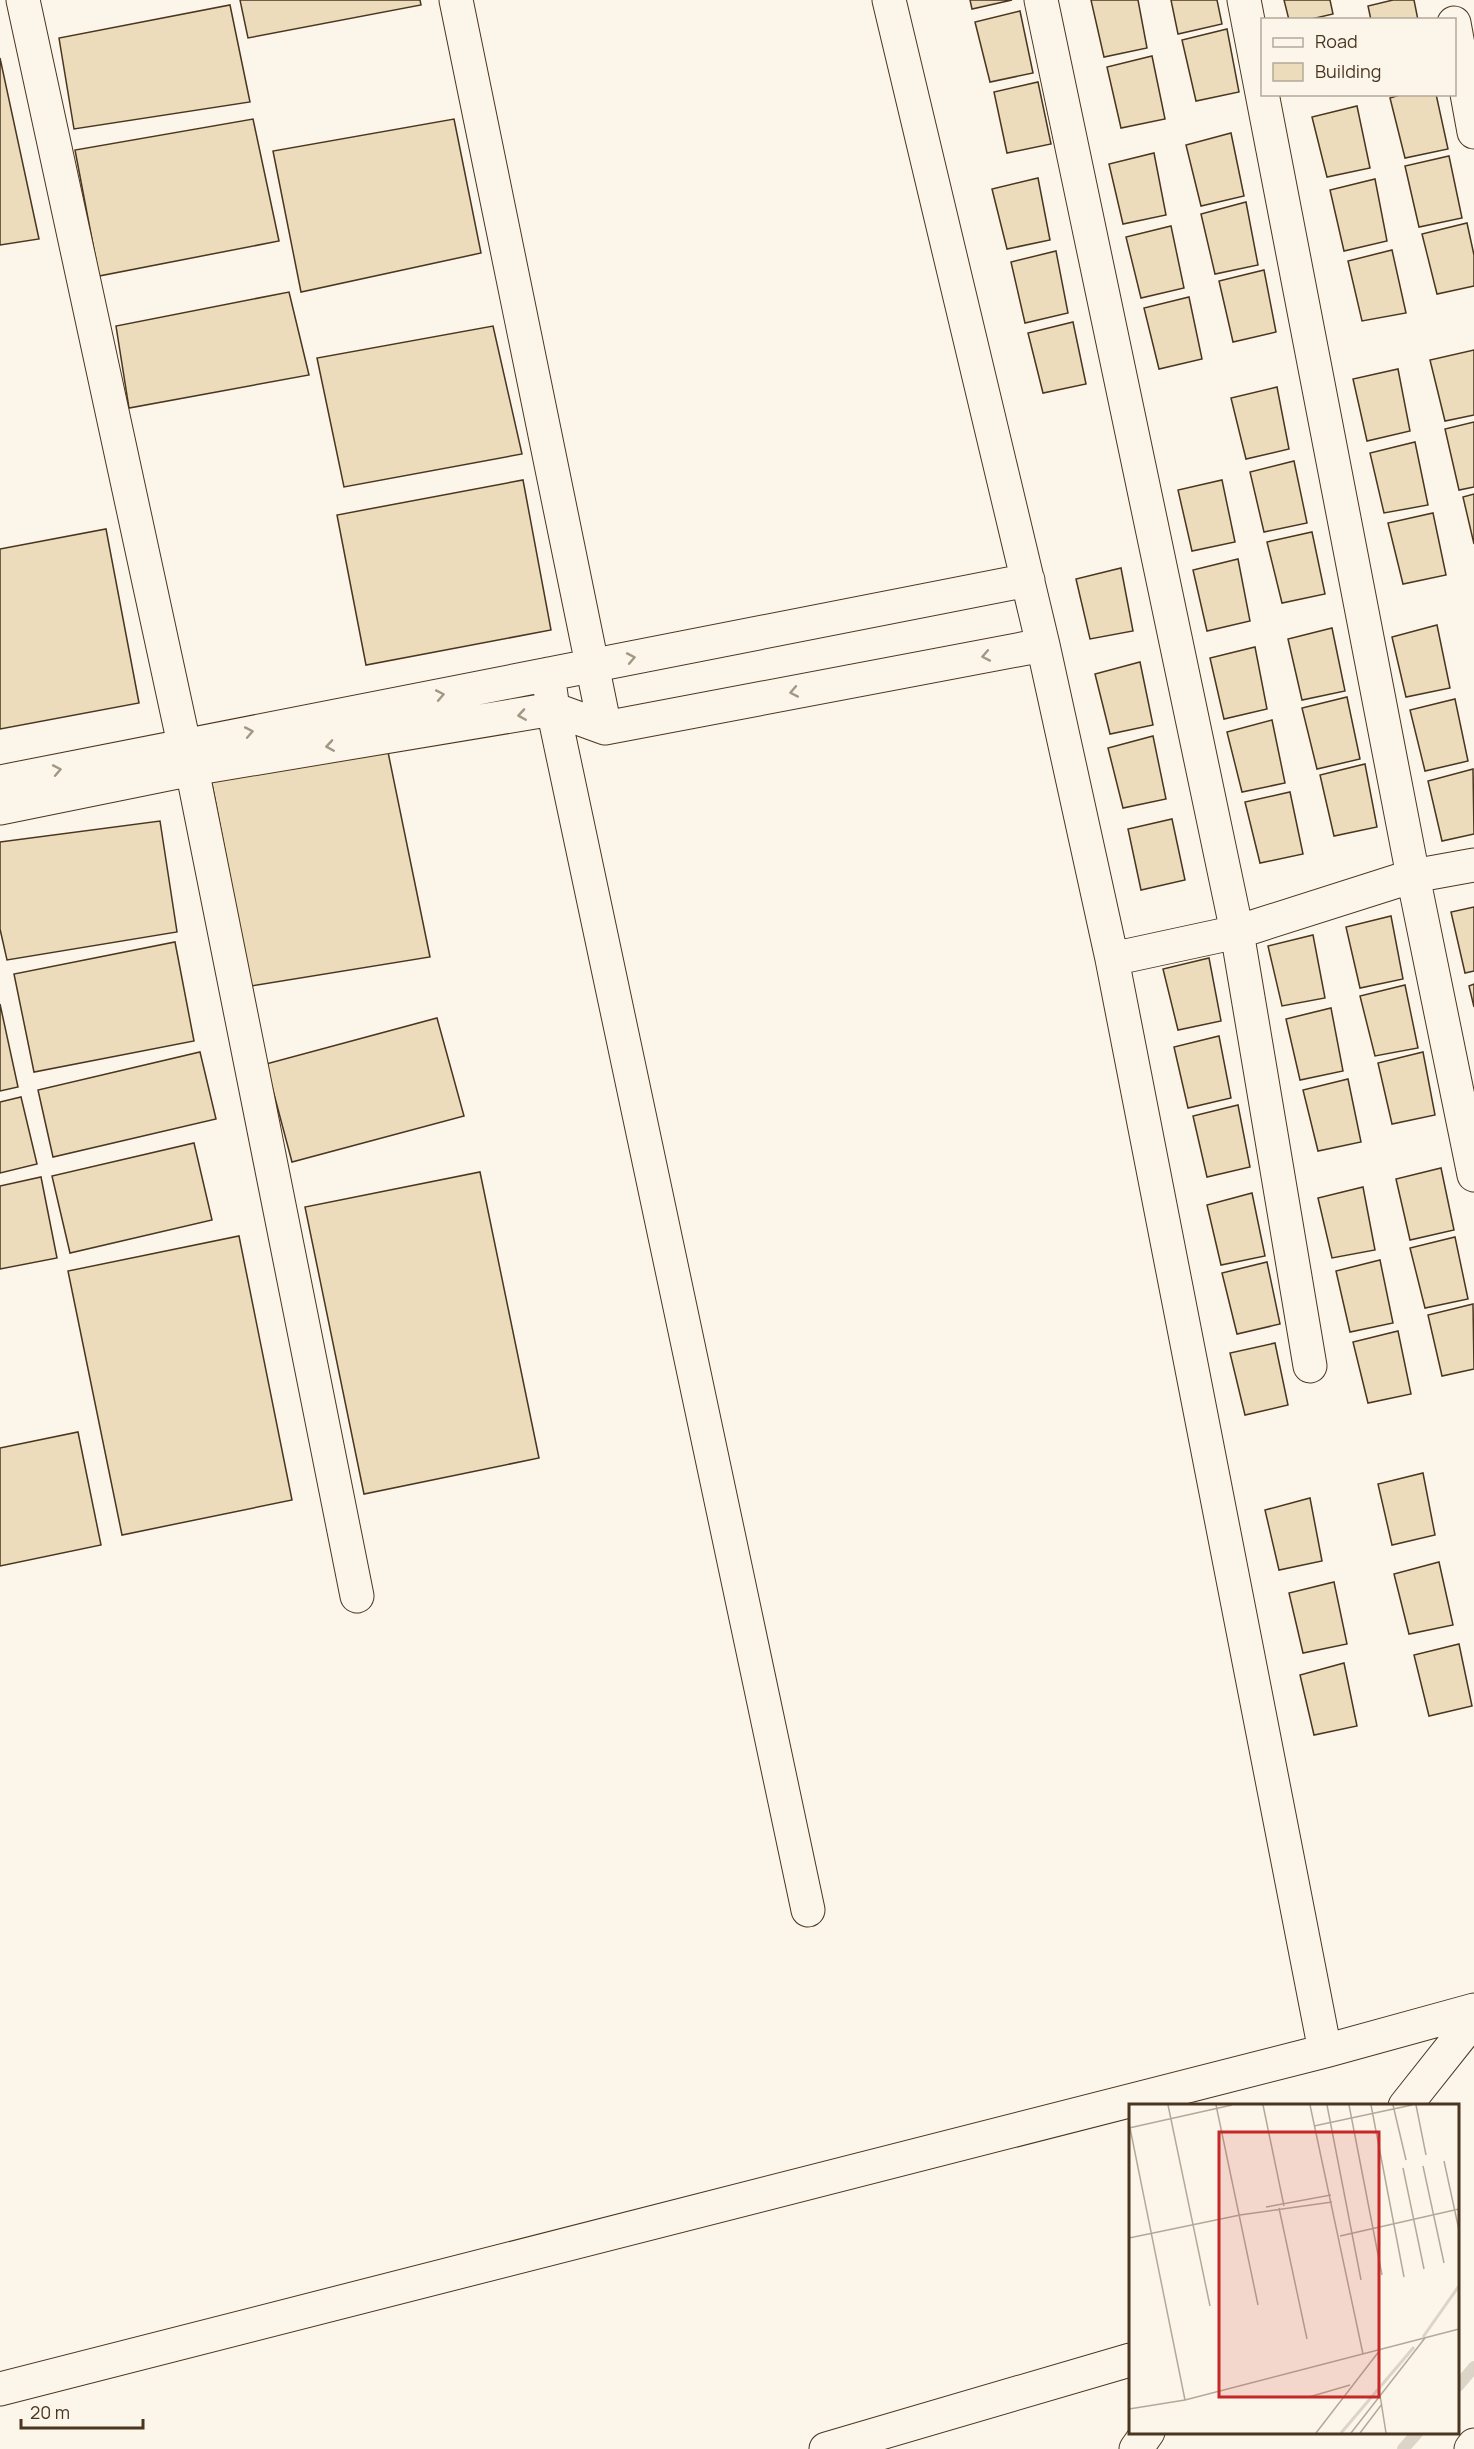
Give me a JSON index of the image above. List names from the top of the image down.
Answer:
{
  "legend": ["Road", "Building"],
  "scale_bar": "20 m"
}
